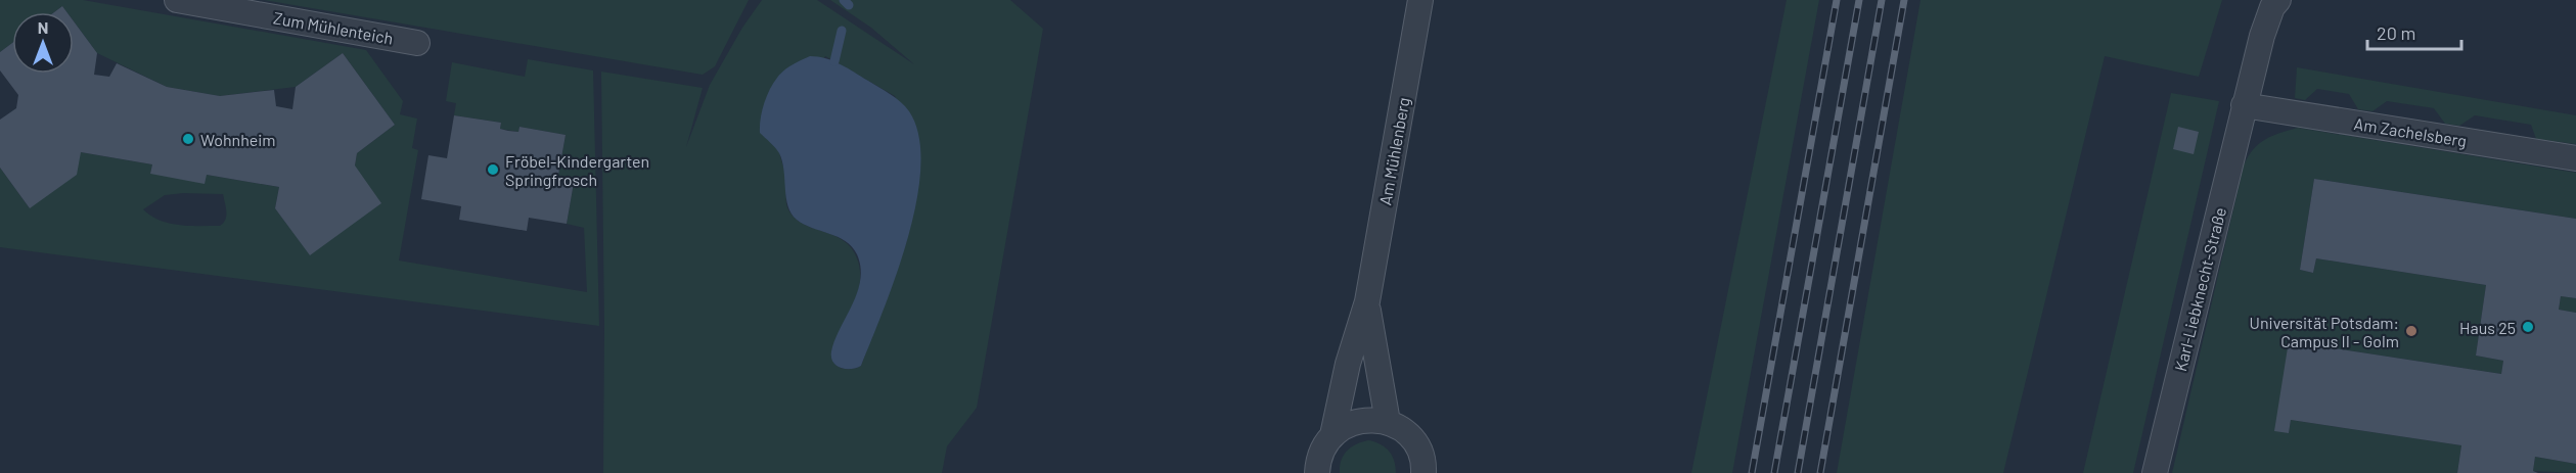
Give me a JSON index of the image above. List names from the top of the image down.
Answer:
{
  "streets": {
    "street": [
      "Zum Mühlenteich",
      "Am Zachelsberg",
      "Am Mühlenberg",
      "Karl-Liebknecht-Straße"
    ]
  },
  "crossings": [
    ["Am Zachelsberg", "Karl-Liebknecht-Straße"]
  ],
  "places": [
    "Wohnheim",
    "Fröbel-Kindergarten Springfrosch",
    "Haus 25",
    "Universität Potsdam: Campus II - Golm"
  ],
  "scale_bar": "20 m",
  "north": "top"
}
